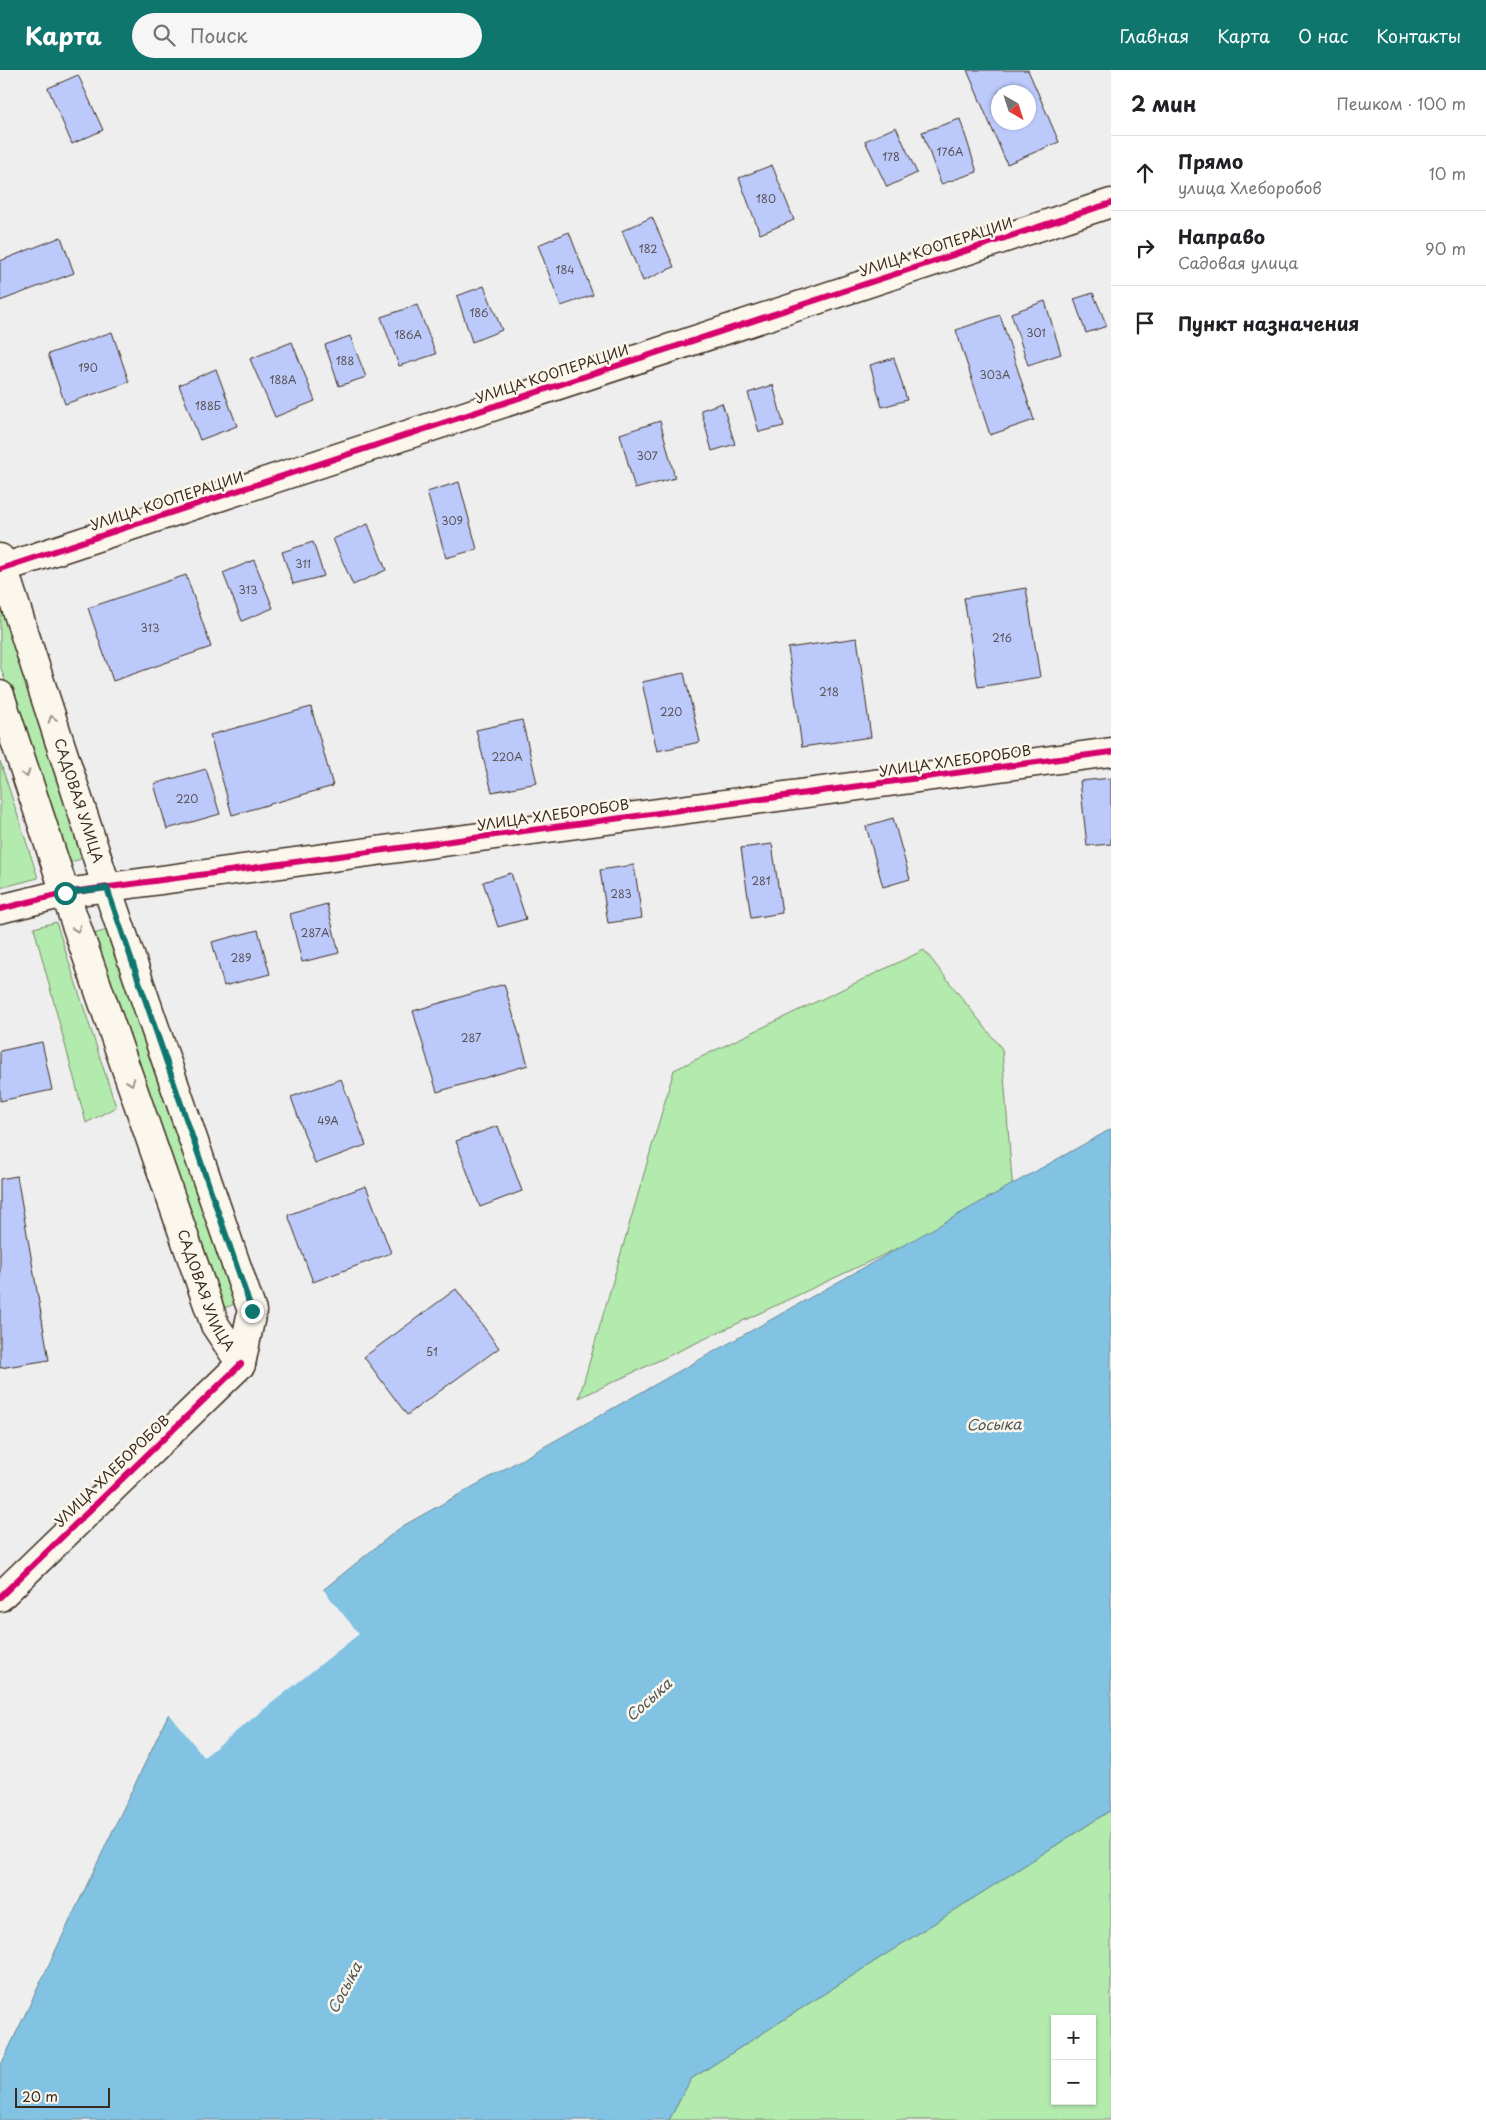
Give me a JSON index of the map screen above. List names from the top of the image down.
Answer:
{
  "streets": {
    "street": ["УЛИЦА КООПЕРАЦИИ", "УЛИЦА ХЛЕБОРОБОВ", "САДОВАЯ УЛИЦА"]
  },
  "crossings": [
    ["УЛИЦА КООПЕРАЦИИ", "САДОВАЯ УЛИЦА"],
    ["УЛИЦА ХЛЕБОРОБОВ", "САДОВАЯ УЛИЦА"]
  ],
  "water": ["Сосыка"],
  "house_numbers": [
    "176А",
    "178",
    "180",
    "182",
    "184",
    "186",
    "301",
    "186А",
    "188",
    "190",
    "303А",
    "188А",
    "188Б",
    "307",
    "309",
    "311",
    "313",
    "313",
    "216",
    "218",
    "220",
    "220А",
    "220",
    "281",
    "283",
    "287А",
    "289",
    "287",
    "49А",
    "51"
  ],
  "scale_bar": "20 m",
  "north": "bottom right",
  "page": {
    "header": "Карта",
    "search": "Поиск",
    "nav": [
      "Главная",
      "Карта",
      "О нас",
      "Контакты"
    ],
    "heading": ["2 мин", "Пешком · 100 m"],
    "list": [
      ["Прямо", "улица Хлеборобов", "10 m"],
      ["Направо", "Садовая улица", "90 m"],
      "Пункт назначения"
    ],
    "map_buttons": ["+", "−"],
    "scale": "20 m"
  }
}
